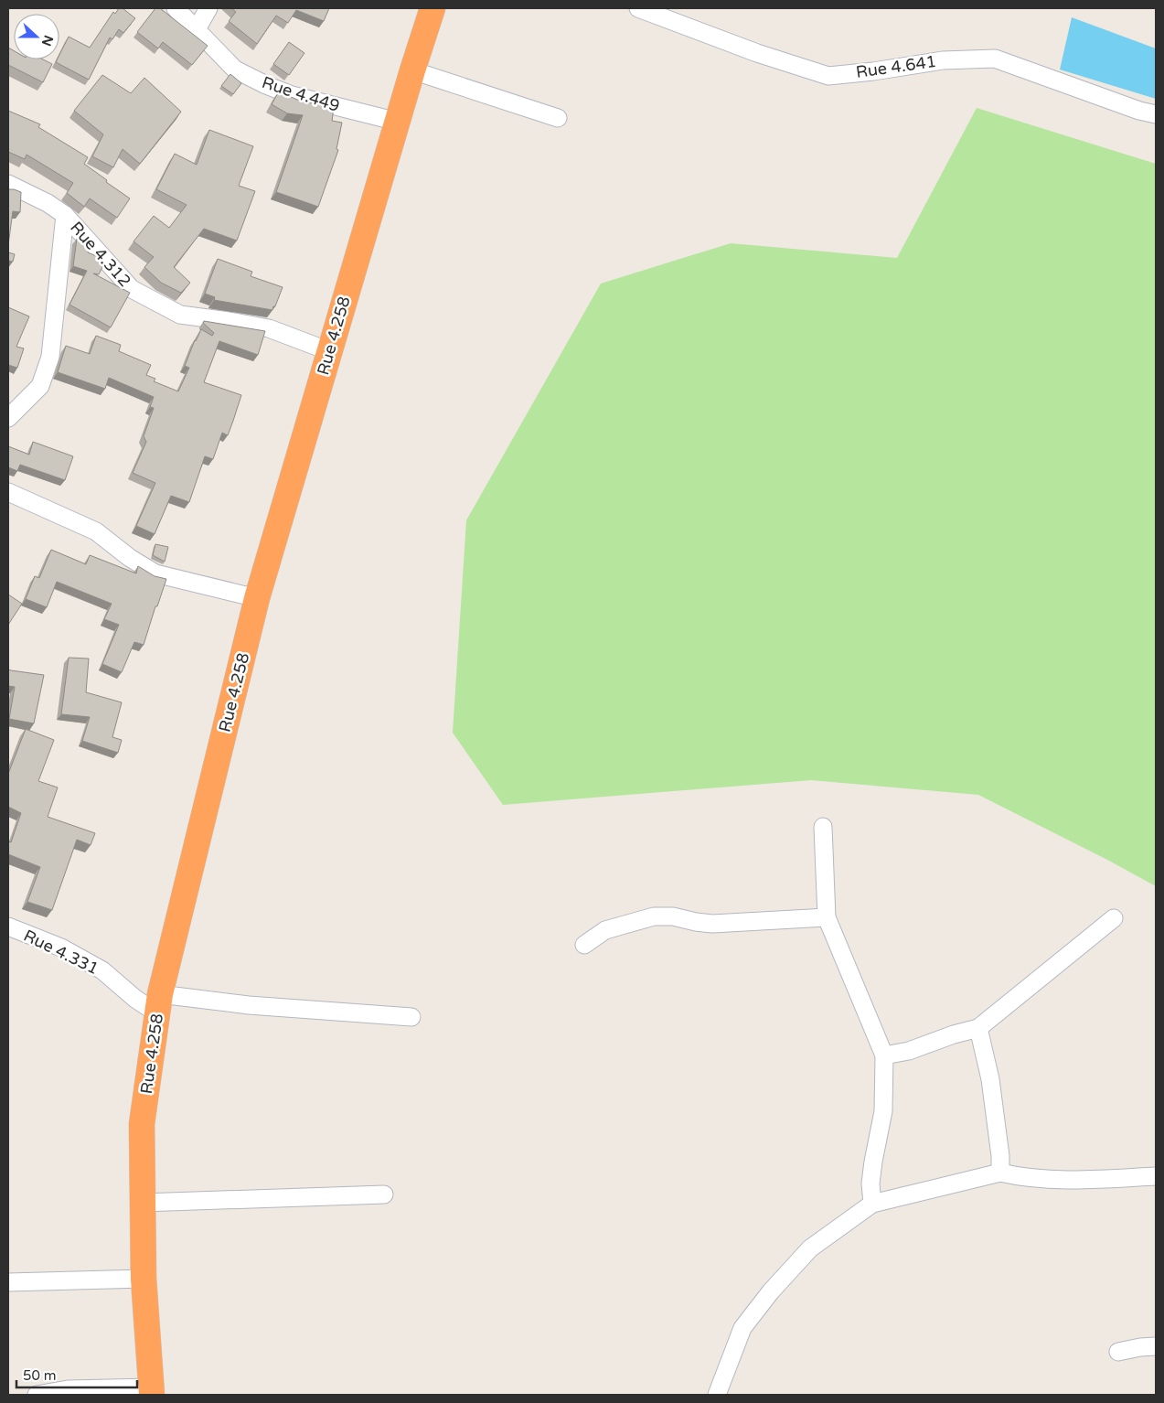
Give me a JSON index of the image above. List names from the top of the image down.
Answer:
{
  "streets": {
    "highway": ["Rue 4.258"],
    "street": [
      "Rue 4.641",
      "Rue 4.449",
      "Rue 4.312",
      "Rue 4.331"
    ]
  },
  "crossings": [
    ["Rue 4.449", "Rue 4.258"],
    ["Rue 4.312", "Rue 4.258"],
    ["Rue 4.258", "Rue 4.331"]
  ],
  "scale_bar": "50 m",
  "north": "right"
}
